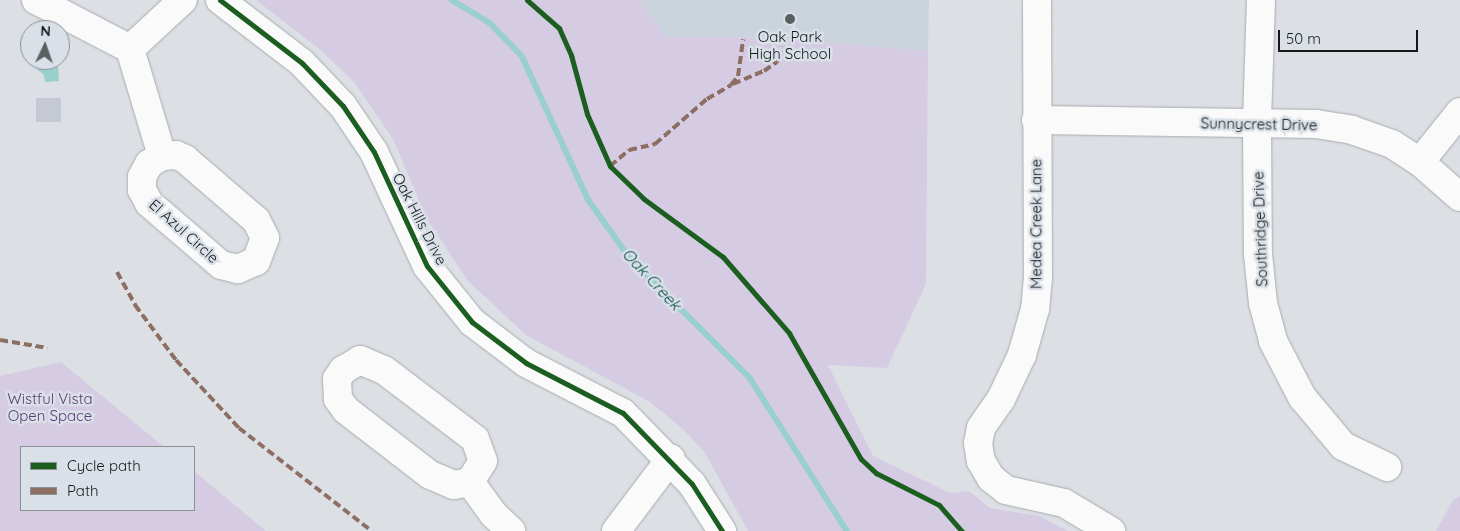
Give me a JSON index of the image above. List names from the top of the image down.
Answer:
{
  "streets": {
    "street": [
      "Sunnycrest Drive",
      "Oak Hills Drive",
      "Medea Creek Lane",
      "Southridge Drive",
      "El Azul Circle"
    ]
  },
  "crossings": [
    ["Sunnycrest Drive", "Medea Creek Lane"],
    ["Sunnycrest Drive", "Southridge Drive"]
  ],
  "water": ["Oak Creek"],
  "parks": ["Wistful Vista Open Space"],
  "places": ["Oak Park High School"],
  "legend": ["Cycle path", "Path"],
  "scale_bar": "50 m",
  "north": "top"
}
